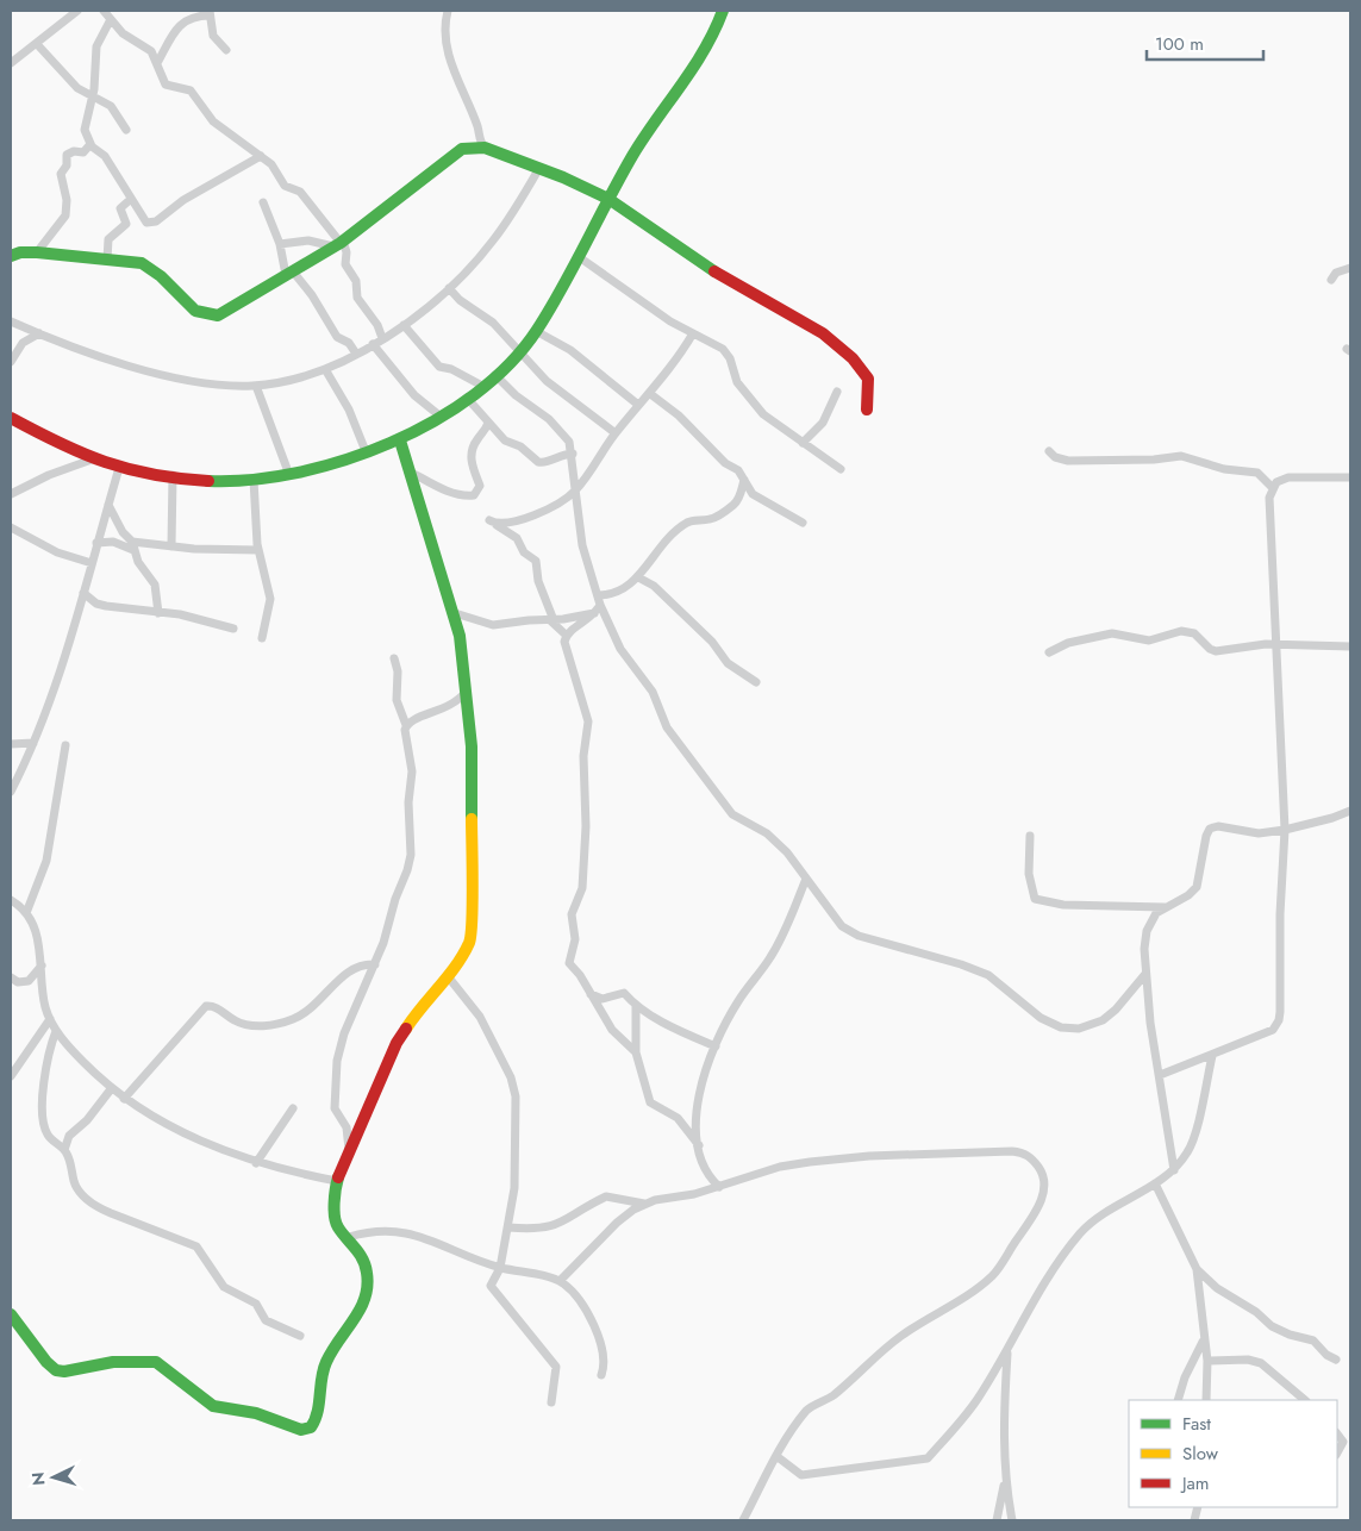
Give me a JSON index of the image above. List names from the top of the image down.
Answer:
{
  "legend": ["Fast", "Slow", "Jam"],
  "scale_bar": "100 m",
  "north": "left"
}
